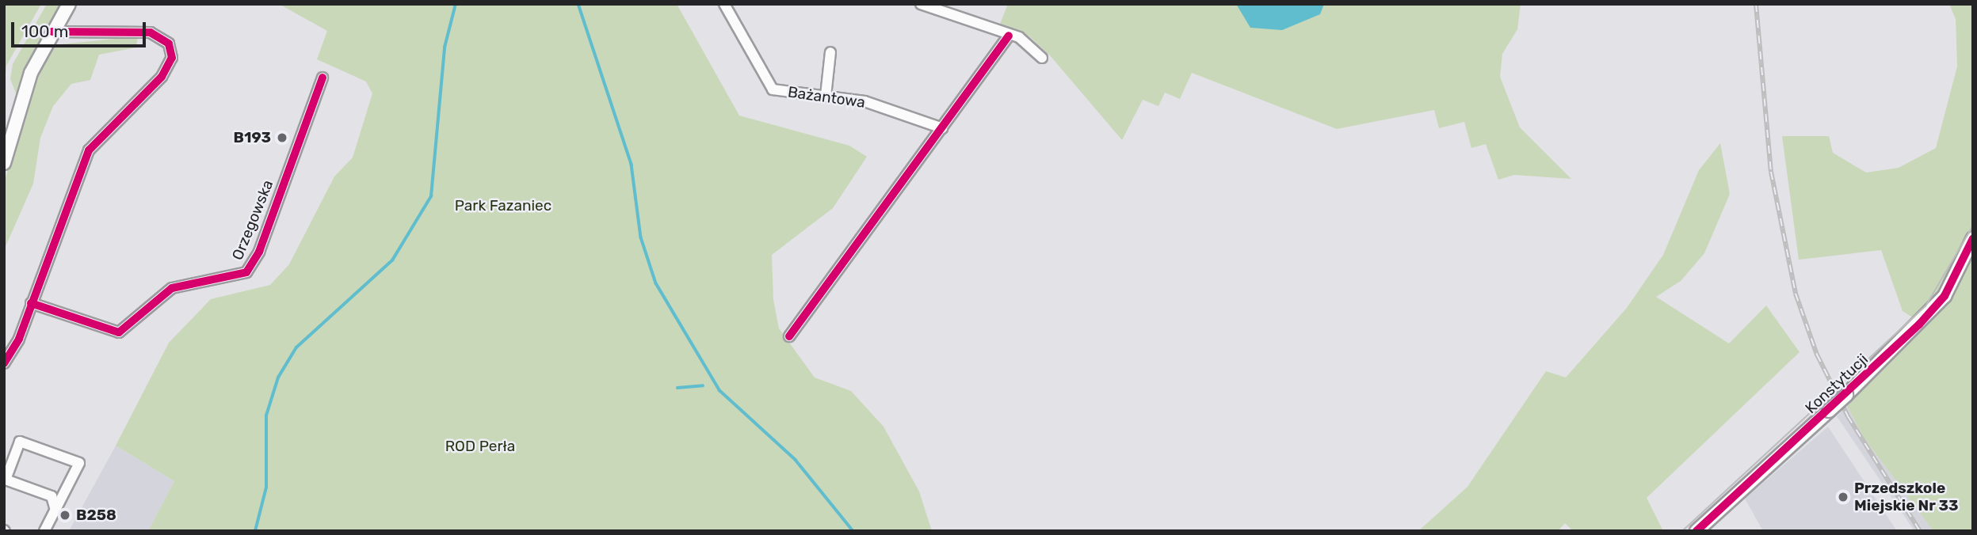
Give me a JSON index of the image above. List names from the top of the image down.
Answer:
{
  "streets": {
    "street": ["Bażantowa", "Orzegowska", "Konstytucji"]
  },
  "parks": ["Park Fazaniec", "ROD Perła"],
  "places": ["B193", "Przedszkole Miejskie Nr 33", "B258"],
  "scale_bar": "100 m"
}
